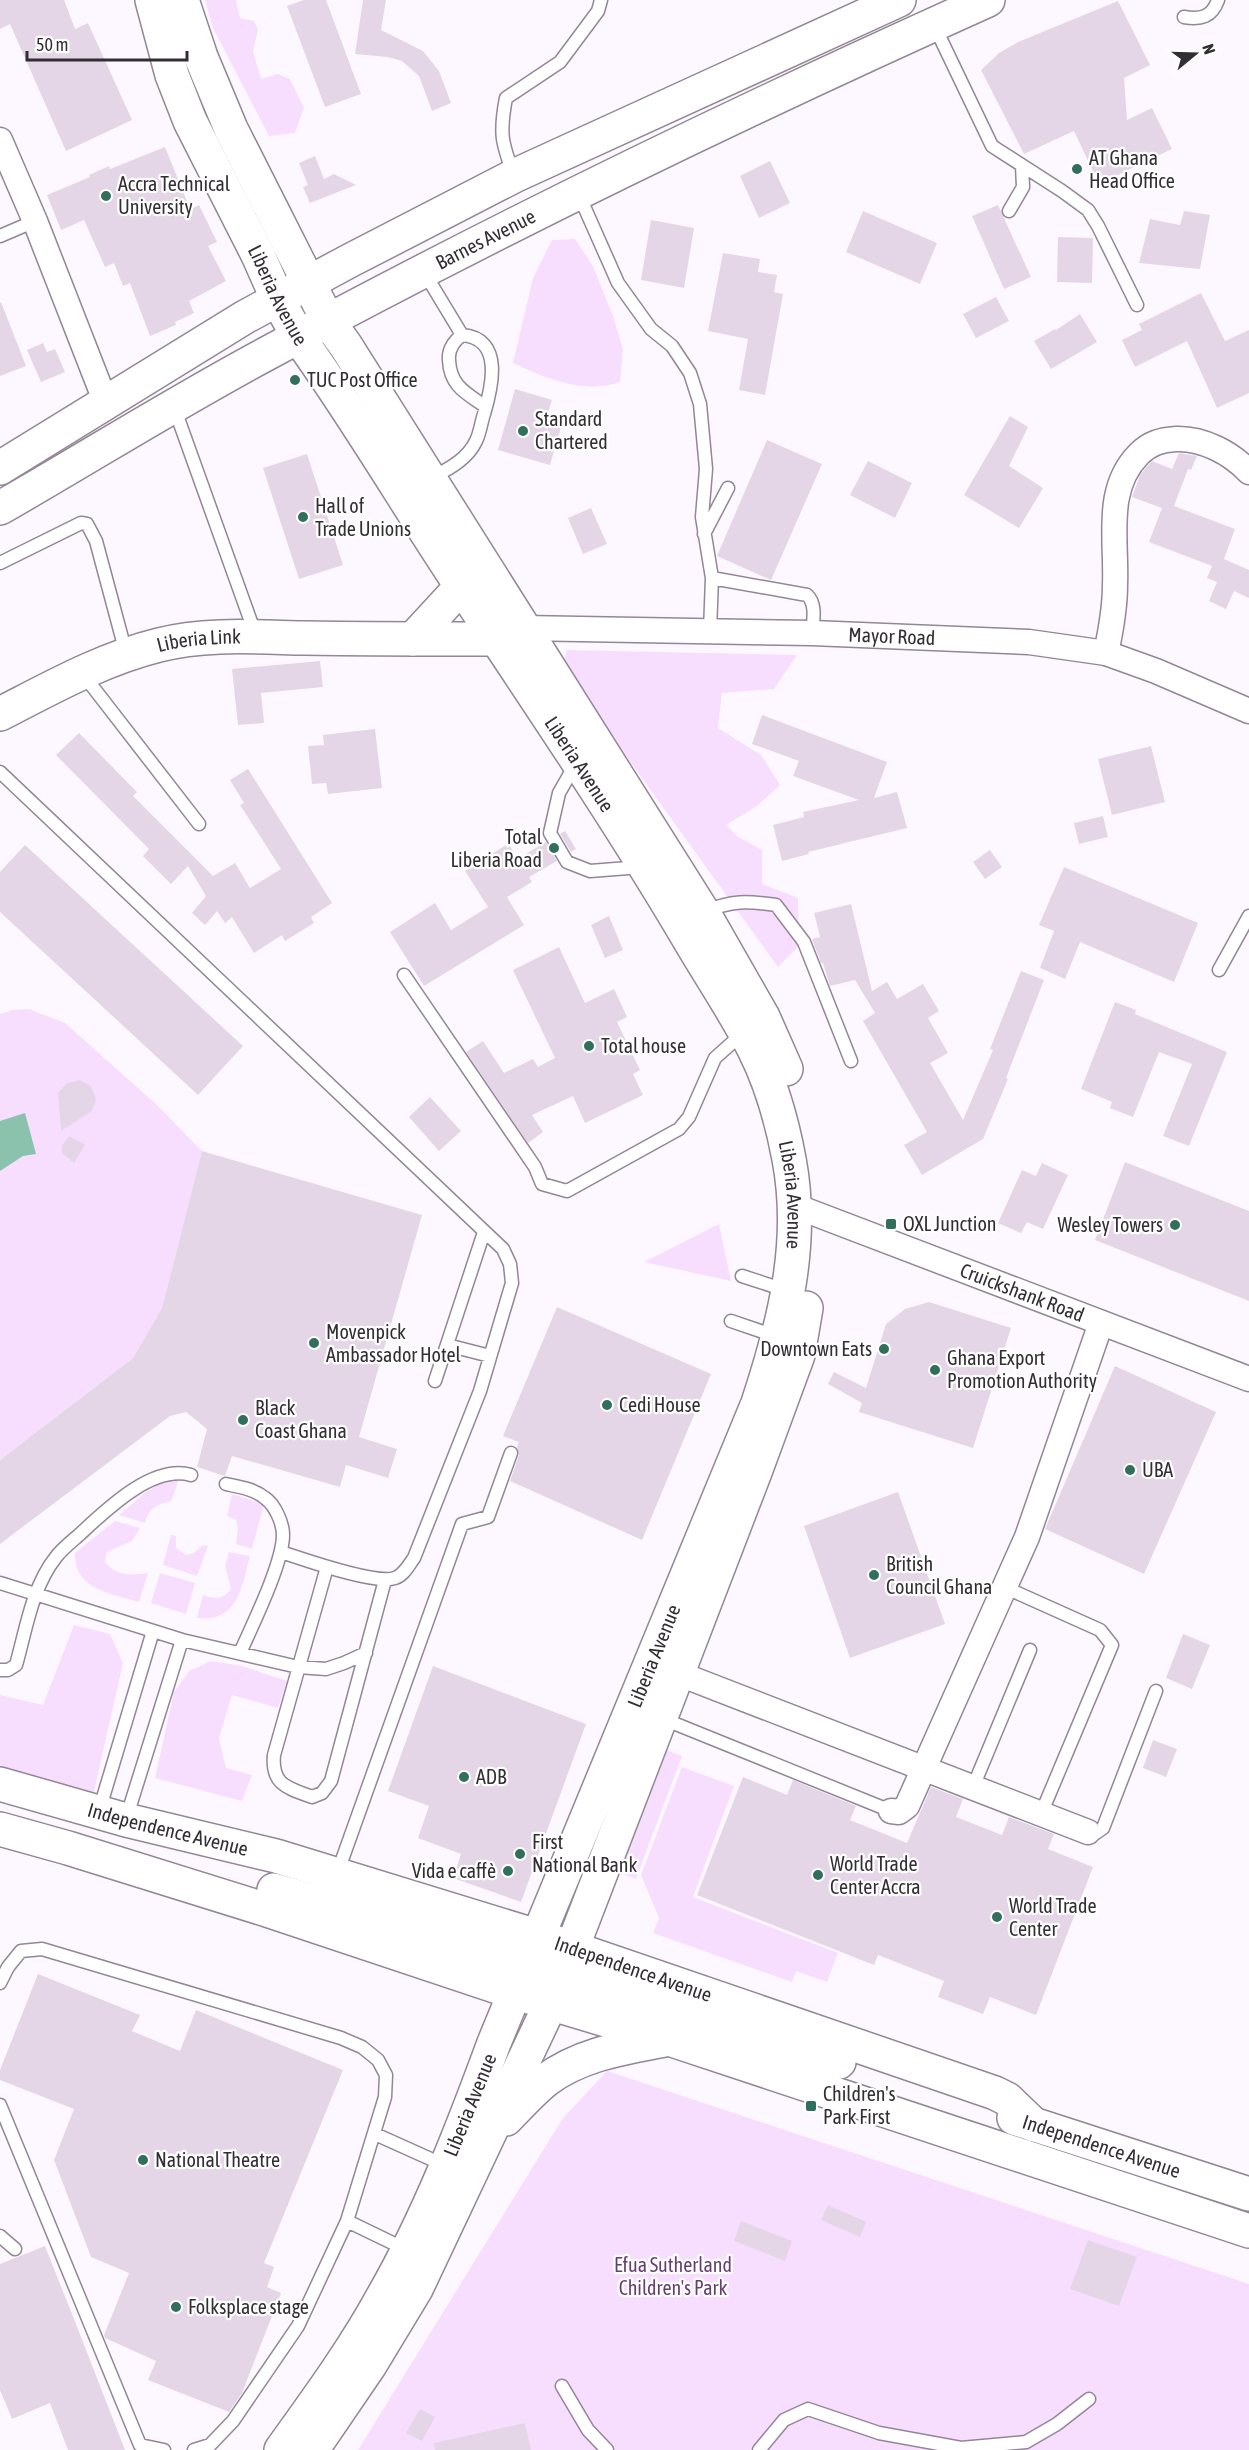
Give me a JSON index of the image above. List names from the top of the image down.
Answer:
{
  "streets": {
    "main road": [
      "Barnes Avenue",
      "Liberia Avenue",
      "Liberia Link",
      "Independence Avenue"
    ],
    "street": ["Mayor Road", "Cruickshank Road"]
  },
  "crossings": [
    ["Barnes Avenue", "Liberia Avenue"],
    ["Liberia Avenue", "Mayor Road"],
    ["Liberia Avenue", "Liberia Link"],
    ["Liberia Avenue", "Cruickshank Road"],
    ["Liberia Avenue", "Independence Avenue"],
    ["Mayor Road", "Liberia Link"]
  ],
  "parks": ["Efua Sutherland Children's Park"],
  "places": {
    "other": [
      "AT Ghana Head Office",
      "Accra Technical University",
      "TUC Post Office",
      "Standard Chartered",
      "Hall of Trade Unions",
      "Total Liberia Road",
      "Total house",
      "Wesley Towers",
      "Movenpick Ambassador Hotel",
      "Downtown Eats",
      "Ghana Export Promotion Authority",
      "Cedi House",
      "Black Coast Ghana",
      "UBA",
      "British Council Ghana",
      "ADB",
      "First National Bank",
      "Vida e caffè",
      "World Trade Center Accra",
      "World Trade Center",
      "National Theatre",
      "Folksplace stage"
    ],
    "transit": ["OXL Junction", "Children's Park First"]
  },
  "scale_bar": "50 m",
  "north": "right"
}
